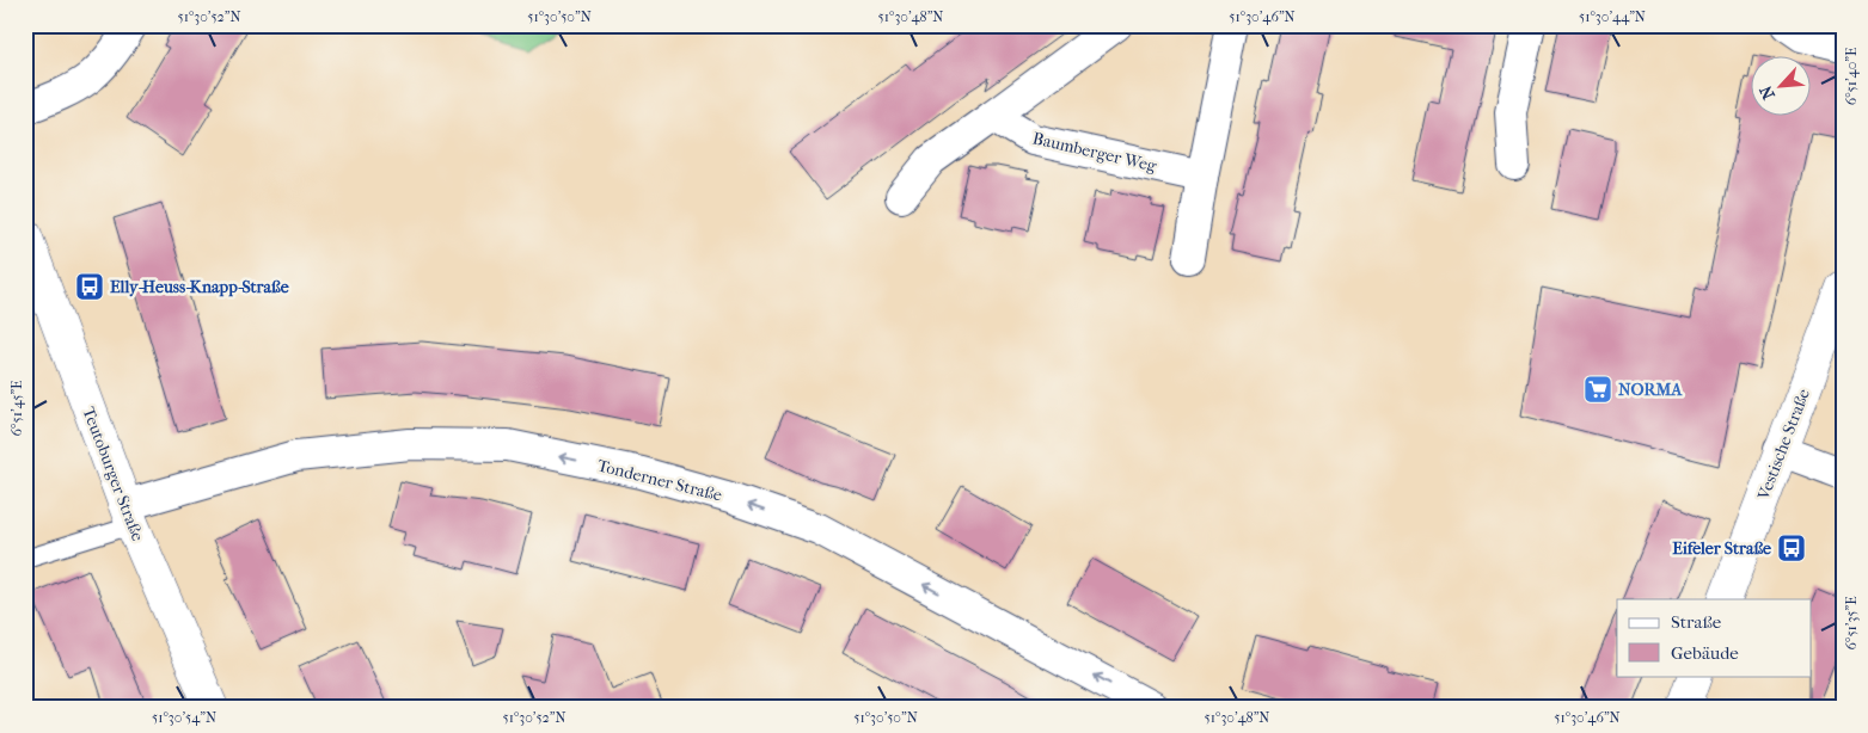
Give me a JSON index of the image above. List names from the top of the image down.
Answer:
{
  "streets": {
    "main road": ["Vestische Straße", "Teutoburger Straße"],
    "street": ["Baumberger Weg", "Tonderner Straße"]
  },
  "crossings": [
    ["Teutoburger Straße", "Tonderner Straße"]
  ],
  "one_way": ["Tonderner Straße"],
  "places": {
    "bus stop": ["Elly-Heuss-Knapp-Straße", "Eifeler Straße"],
    "supermarket": ["NORMA"]
  },
  "legend": ["Straße", "Gebäude"],
  "north": "bottom left",
  "coordinates": [
    "51°30'52\"N",
    "51°30'50\"N",
    "51°30'48\"N",
    "51°30'46\"N",
    "51°30'44\"N",
    "6°51'40\"E",
    "6°51'45\"E",
    "6°51'35\"E",
    "51°30'54\"N"
  ]
}
